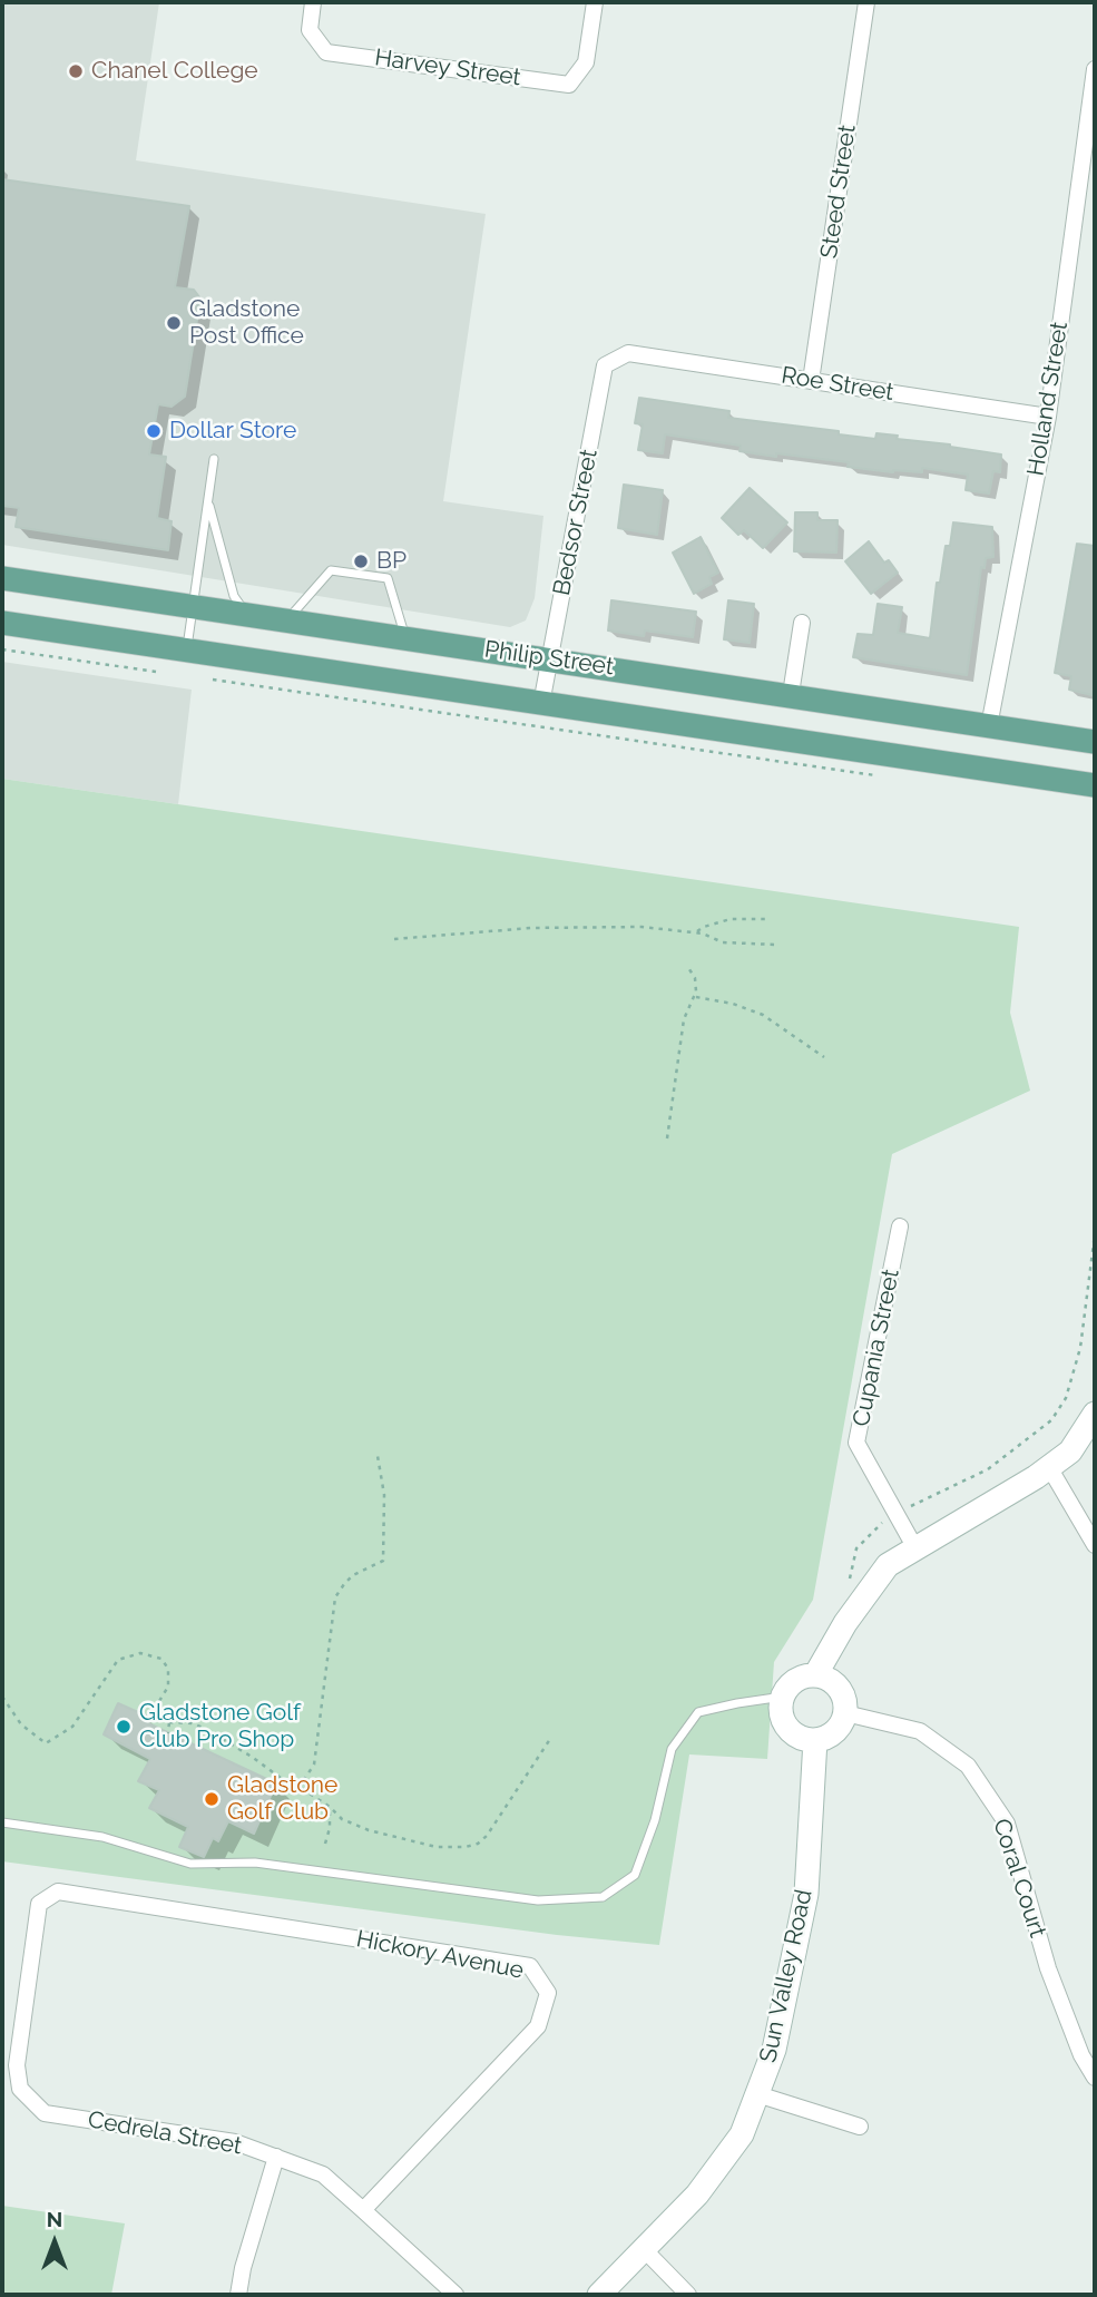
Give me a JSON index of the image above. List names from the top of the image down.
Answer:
{
  "streets": {
    "main road": ["Philip Street"],
    "street": [
      "Harvey Street",
      "Steed Street",
      "Roe Street",
      "Holland Street",
      "Bedsor Street",
      "Cupania Street",
      "Coral Court",
      "Hickory Avenue",
      "Sun Valley Road",
      "Cedrela Street"
    ]
  },
  "crossings": [
    ["Steed Street", "Roe Street"],
    ["Roe Street", "Holland Street"],
    ["Roe Street", "Bedsor Street"],
    ["Holland Street", "Philip Street"],
    ["Bedsor Street", "Philip Street"],
    ["Coral Court", "Sun Valley Road"],
    ["Hickory Avenue", "Cedrela Street"]
  ],
  "places": [
    "Chanel College",
    "Gladstone Post Office",
    "Dollar Store",
    "BP",
    "Gladstone Golf Club Pro Shop",
    "Gladstone Golf Club"
  ],
  "north": "top"
}
